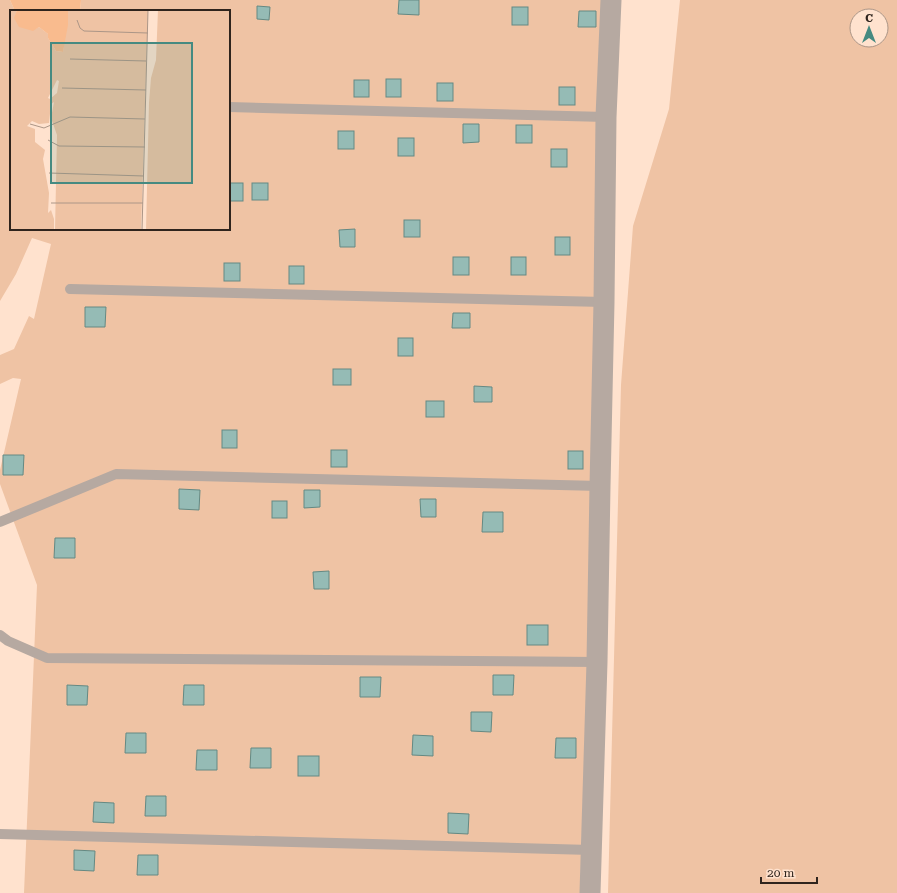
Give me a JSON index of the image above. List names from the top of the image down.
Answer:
{
  "scale_bar": "20 m",
  "north": "top"
}
